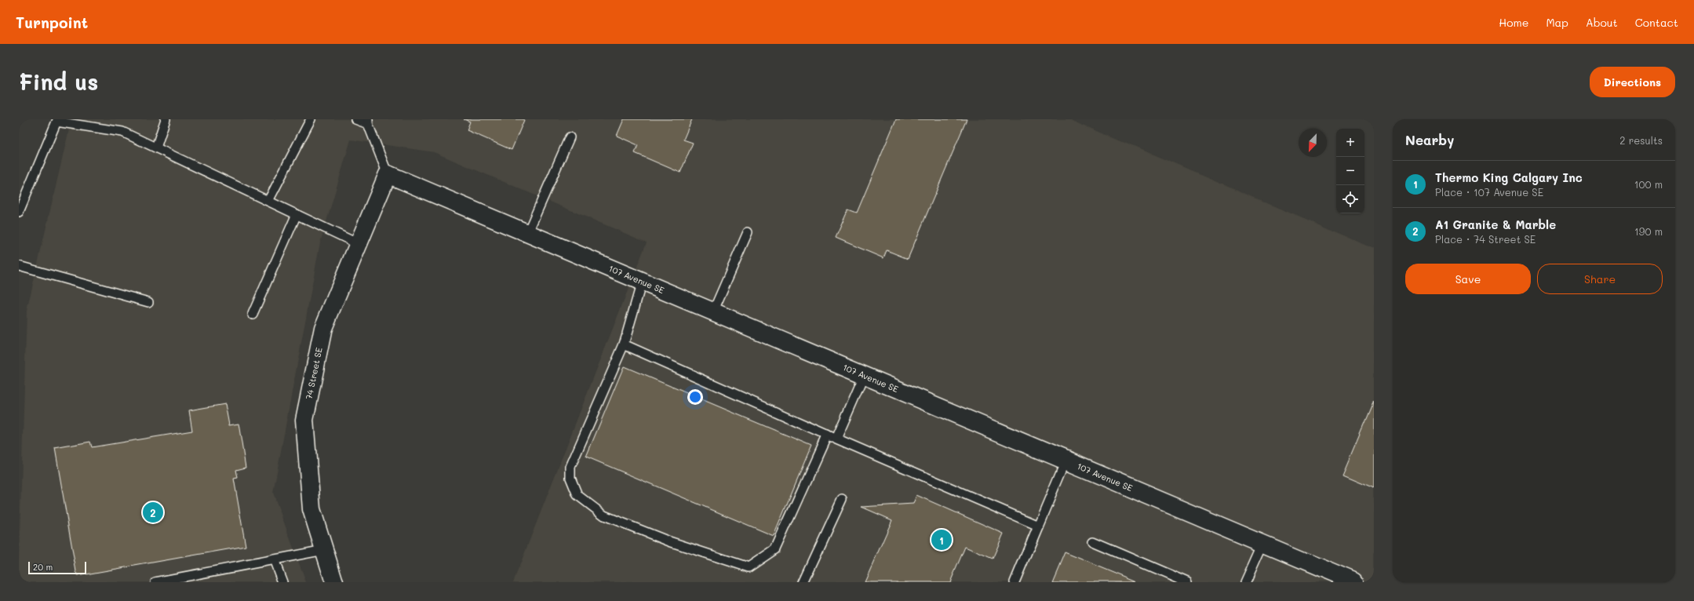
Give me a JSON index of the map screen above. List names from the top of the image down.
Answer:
{
  "streets": {
    "street": ["107 Avenue SE", "74 Street SE"]
  },
  "crossings": [
    ["107 Avenue SE", "74 Street SE"]
  ],
  "scale_bar": "20 m",
  "north": "bottom left",
  "page": {
    "header": "Turnpoint",
    "nav": [
      "Home",
      "Map",
      "About",
      "Contact"
    ],
    "buttons": [
      "Directions",
      ["Save", "Share"]
    ],
    "title": "Find us",
    "heading": ["Nearby", "2 results"],
    "map_buttons": ["+", "−"],
    "list": [
      {
        "mark": "1",
        "name": "Thermo King Calgary Inc",
        "note": "Place · 107 Avenue SE",
        "value": "100 m"
      },
      {
        "mark": "2",
        "name": "A1 Granite & Marble",
        "note": "Place · 74 Street SE",
        "value": "190 m"
      }
    ],
    "pins": ["2", "1"],
    "scale": "20 m"
  }
}
